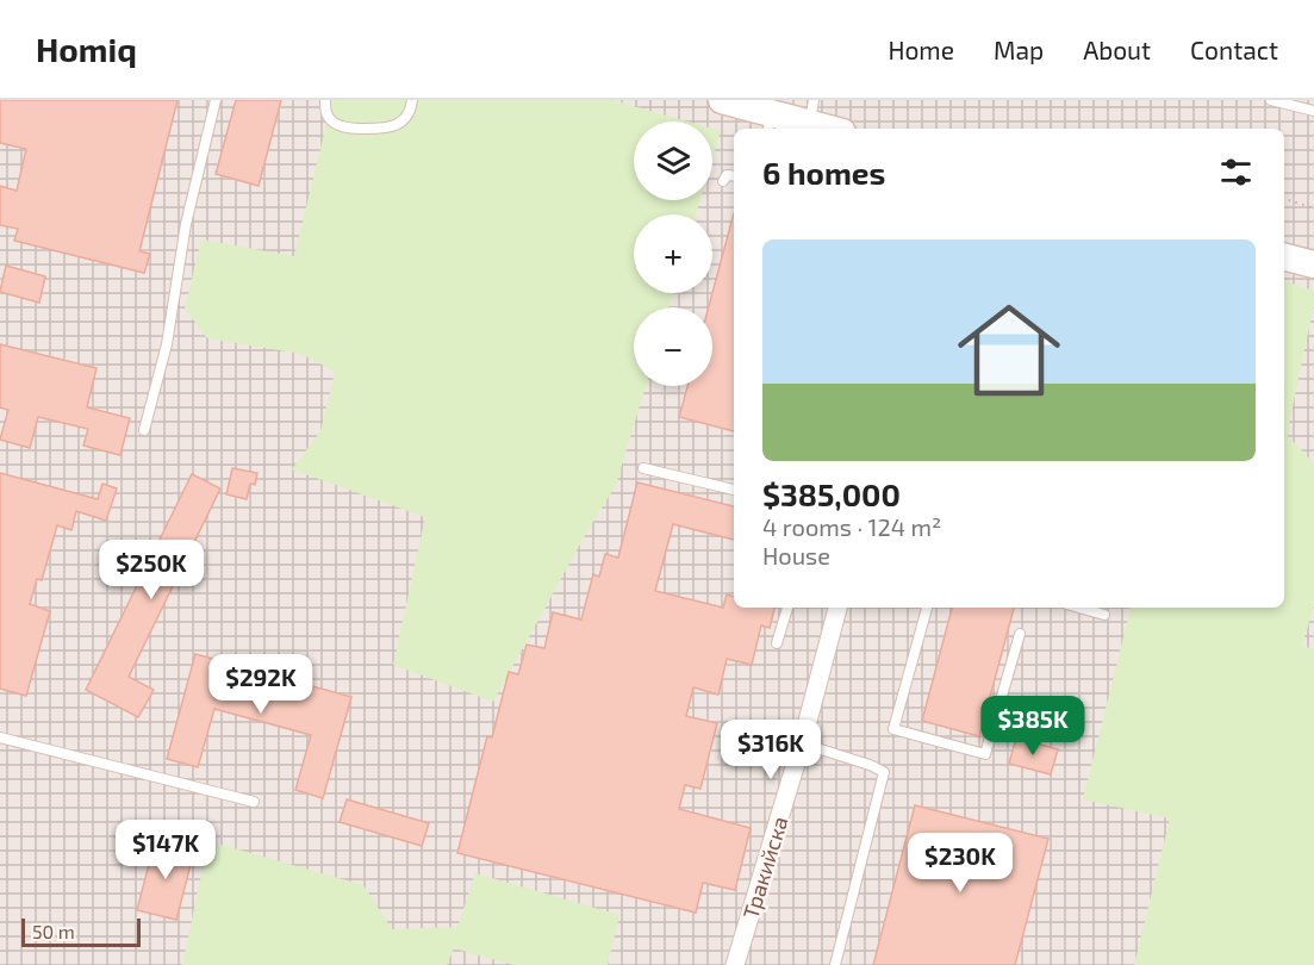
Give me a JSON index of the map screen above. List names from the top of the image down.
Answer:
{
  "streets": {
    "street": ["Тракийска"]
  },
  "scale_bar": "50 m",
  "page": {
    "header": "Homiq",
    "nav": [
      "Home",
      "Map",
      "About",
      "Contact"
    ],
    "map_buttons": ["+", "−"],
    "heading": "6 homes",
    "list": [
      {
        "name": "$385,000",
        "note": "4 rooms · 124 m² · House"
      }
    ],
    "price": [
      "$250K",
      "$292K",
      "$385K",
      "$316K",
      "$147K",
      "$230K"
    ],
    "scale": "50 m"
  }
}
